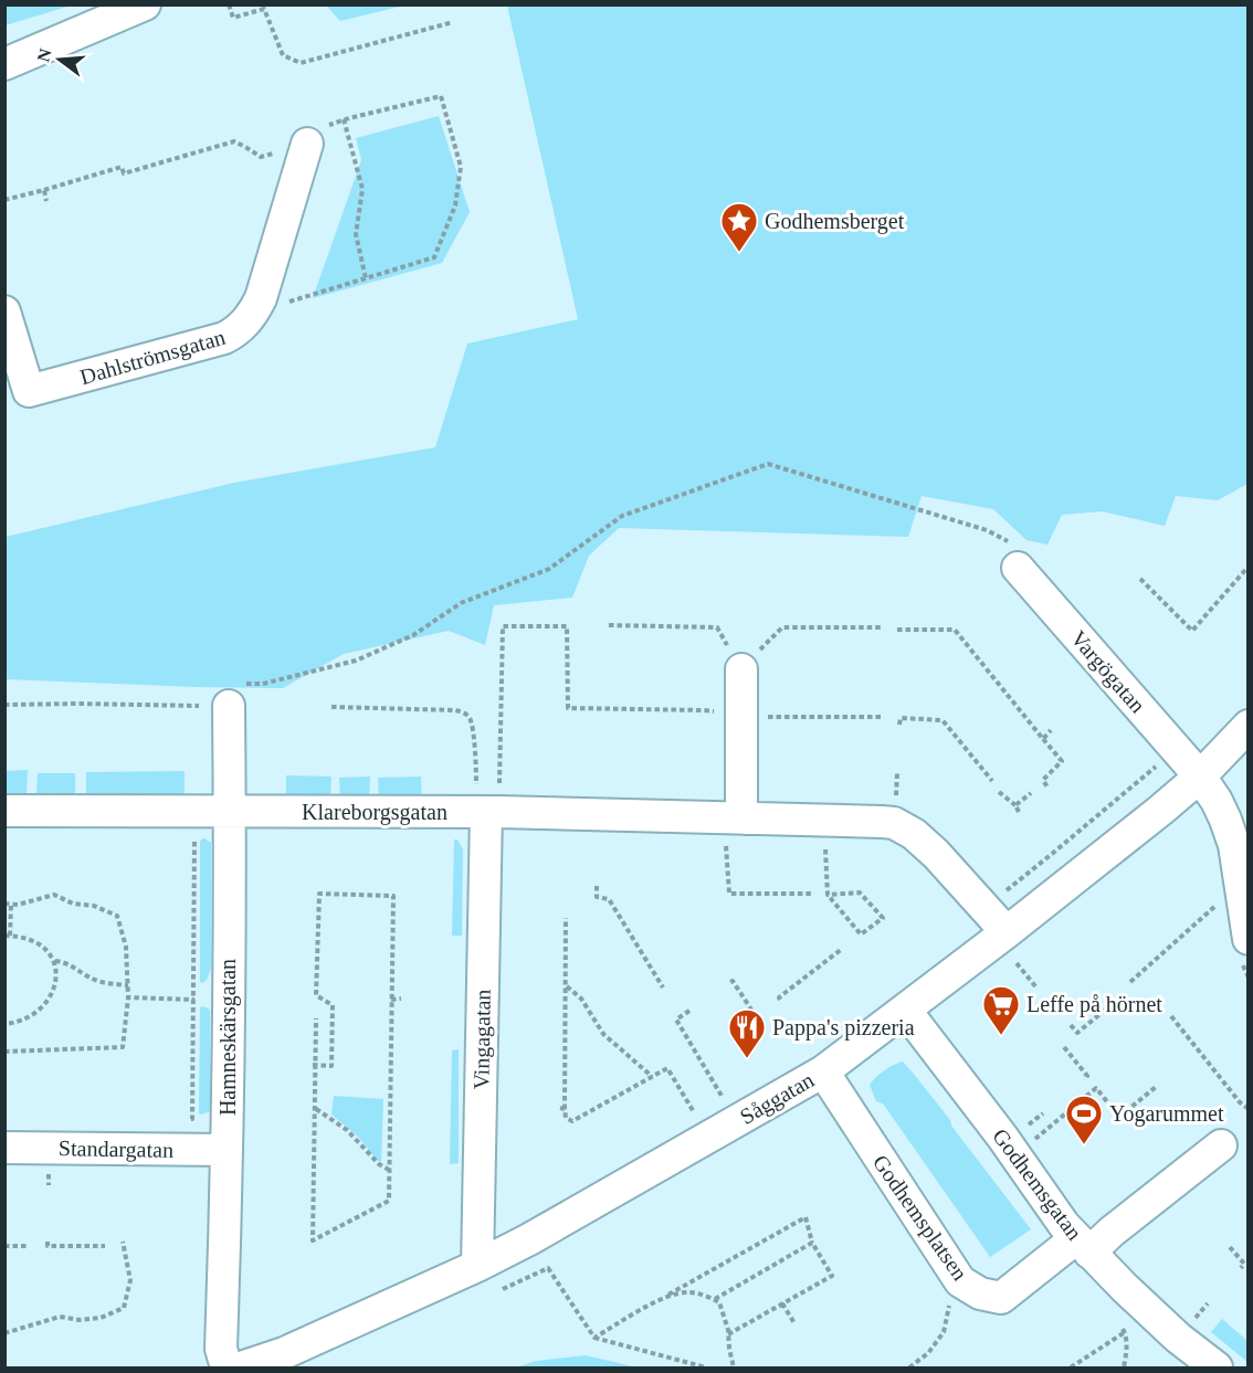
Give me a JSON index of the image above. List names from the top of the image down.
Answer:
{
  "streets": {
    "street": [
      "Dahlströmsgatan",
      "Vargögatan",
      "Klareborgsgatan",
      "Hamneskärsgatan",
      "Vingagatan",
      "Såggatan",
      "Standargatan",
      "Godhemsgatan",
      "Godhemsplatsen"
    ]
  },
  "crossings": [
    ["Vargögatan", "Såggatan"],
    ["Klareborgsgatan", "Hamneskärsgatan"],
    ["Klareborgsgatan", "Vingagatan"],
    ["Klareborgsgatan", "Såggatan"],
    ["Hamneskärsgatan", "Standargatan"],
    ["Vingagatan", "Såggatan"],
    ["Såggatan", "Godhemsgatan"],
    ["Såggatan", "Godhemsplatsen"],
    ["Godhemsgatan", "Godhemsplatsen"]
  ],
  "places": {
    "place": ["Godhemsberget"],
    "supermarket": ["Leffe på hörnet"],
    "restaurant": ["Pappa's pizzeria"],
    "sports": ["Yogarummet"]
  },
  "north": "left"
}
